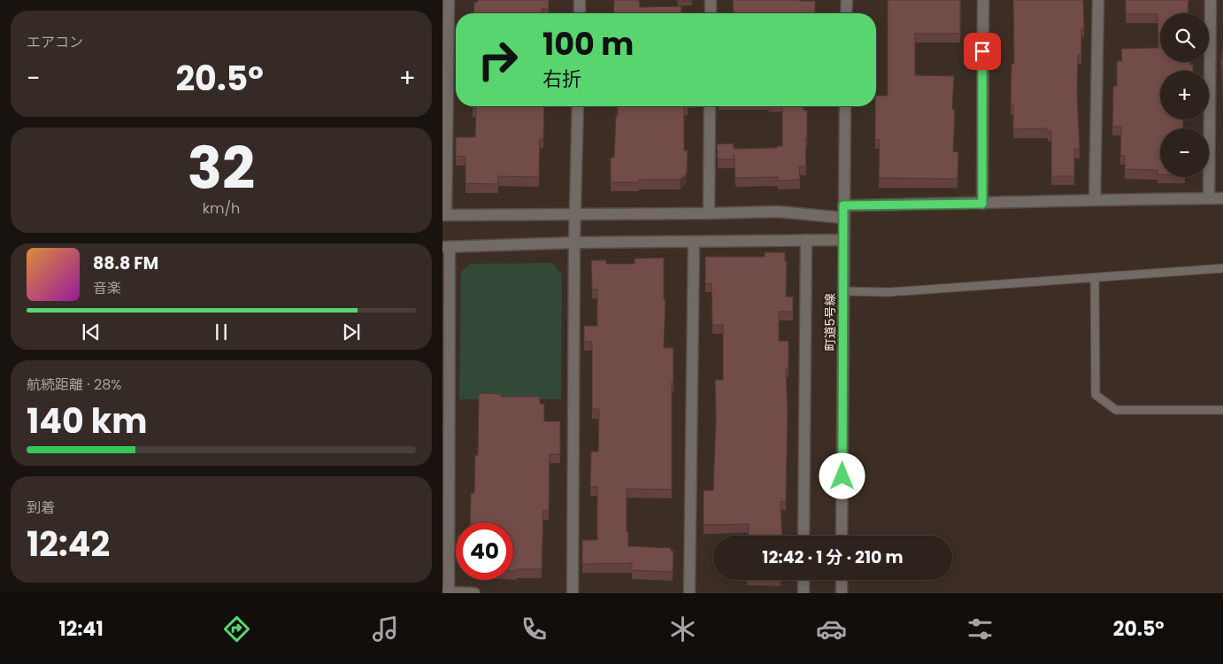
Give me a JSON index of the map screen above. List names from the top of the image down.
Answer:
{
  "streets": {
    "street": ["町道5号線"]
  },
  "page": {
    "tile": [
      "エアコン",
      ["32", "km/h"],
      ["航続距離 · 28%", "140 km"],
      ["到着", "12:42"]
    ],
    "map_buttons": ["+", "−"],
    "turn": ["100 m", "右折"],
    "heat": ["−", "20.5°", "+"],
    "song": ["88.8 FM", "音楽"],
    "limit": "40",
    "trip": "12:42 · 1 分 · 210 m",
    "tabs": ["12:41", "20.5°"]
  }
}
